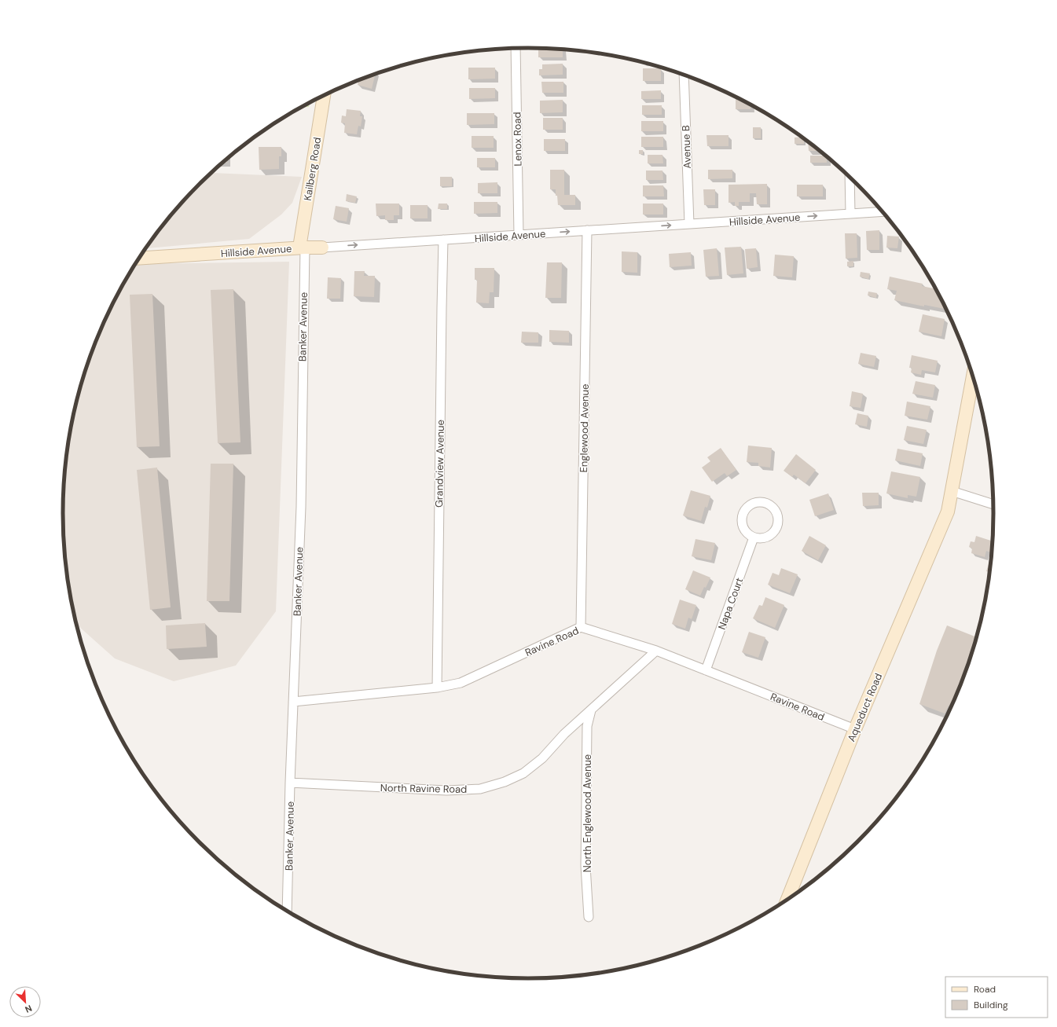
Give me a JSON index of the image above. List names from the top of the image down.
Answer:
{
  "streets": {
    "street": [
      "Lenox Road",
      "Avenue B",
      "Kailberg Road",
      "Hillside Avenue",
      "Banker Avenue",
      "Englewood Avenue",
      "Grandview Avenue",
      "Napa Court",
      "Ravine Road",
      "Aqueduct Road",
      "North Ravine Road",
      "North Englewood Avenue"
    ]
  },
  "crossings": [
    ["Lenox Road", "Hillside Avenue"],
    ["Avenue B", "Hillside Avenue"],
    ["Kailberg Road", "Hillside Avenue"],
    ["Kailberg Road", "Banker Avenue"],
    ["Hillside Avenue", "Banker Avenue"],
    ["Hillside Avenue", "Englewood Avenue"],
    ["Hillside Avenue", "Grandview Avenue"],
    ["Banker Avenue", "Ravine Road"],
    ["Banker Avenue", "North Ravine Road"],
    ["Englewood Avenue", "Ravine Road"],
    ["Grandview Avenue", "Ravine Road"],
    ["Napa Court", "Ravine Road"],
    ["Ravine Road", "Aqueduct Road"],
    ["Ravine Road", "North Ravine Road"],
    ["North Ravine Road", "North Englewood Avenue"]
  ],
  "one_way": ["Hillside Avenue"],
  "legend": ["Road", "Building"],
  "north": "bottom right"
}
